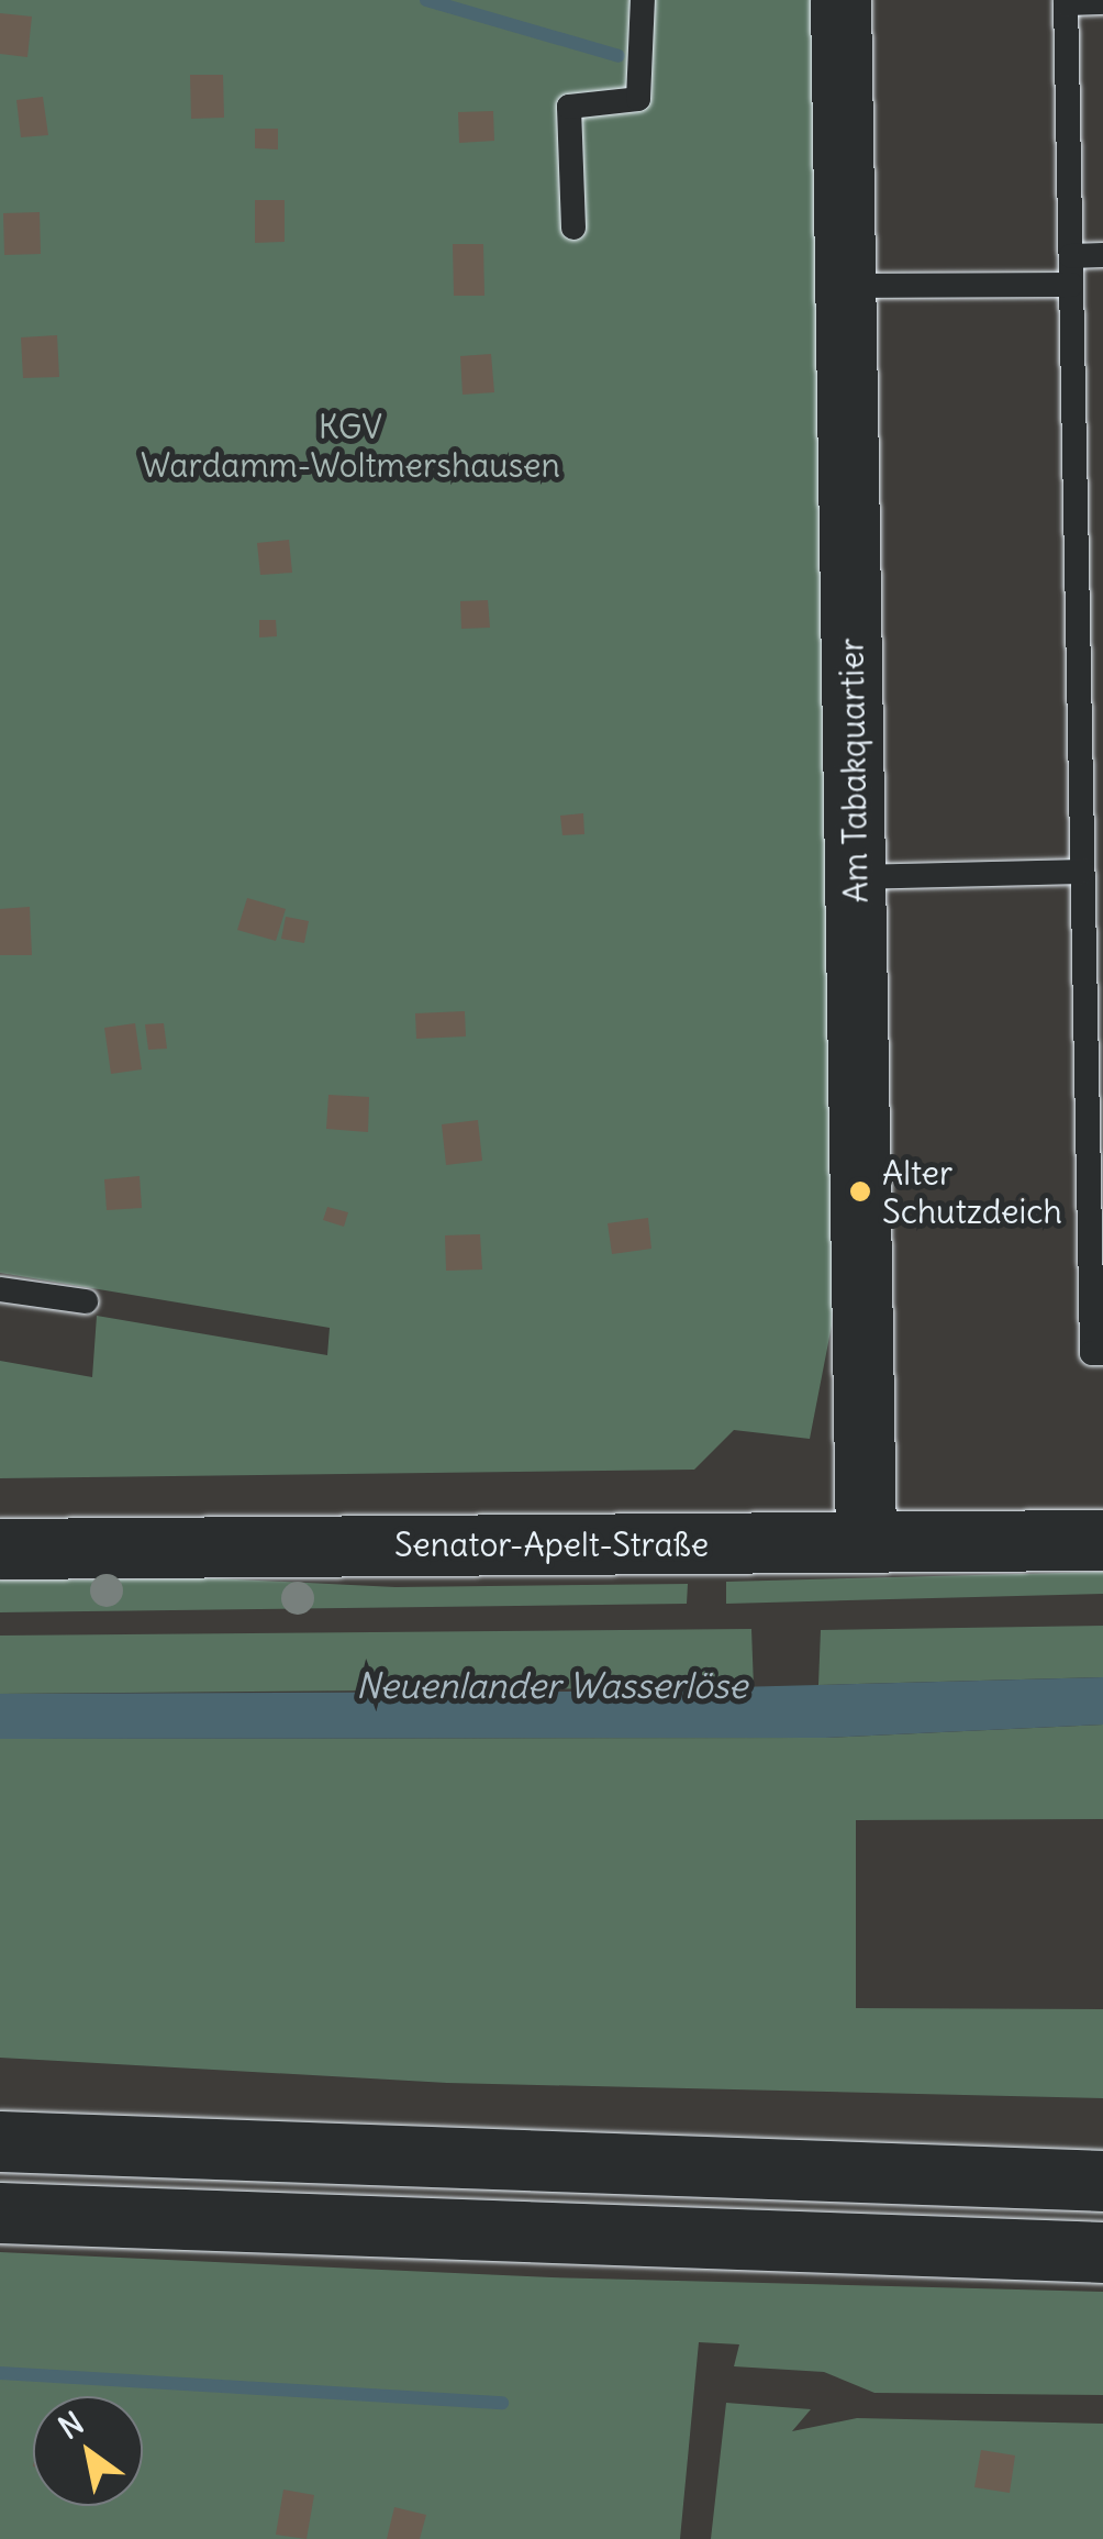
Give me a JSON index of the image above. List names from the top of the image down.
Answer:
{
  "streets": {
    "main road": ["Am Tabakquartier", "Senator-Apelt-Straße"]
  },
  "crossings": [
    ["Am Tabakquartier", "Senator-Apelt-Straße"]
  ],
  "water": ["Neuenlander Wasserlöse"],
  "parks": ["KGV Wardamm-Woltmershausen"],
  "places": ["Alter Schutzdeich"],
  "north": "top left"
}
